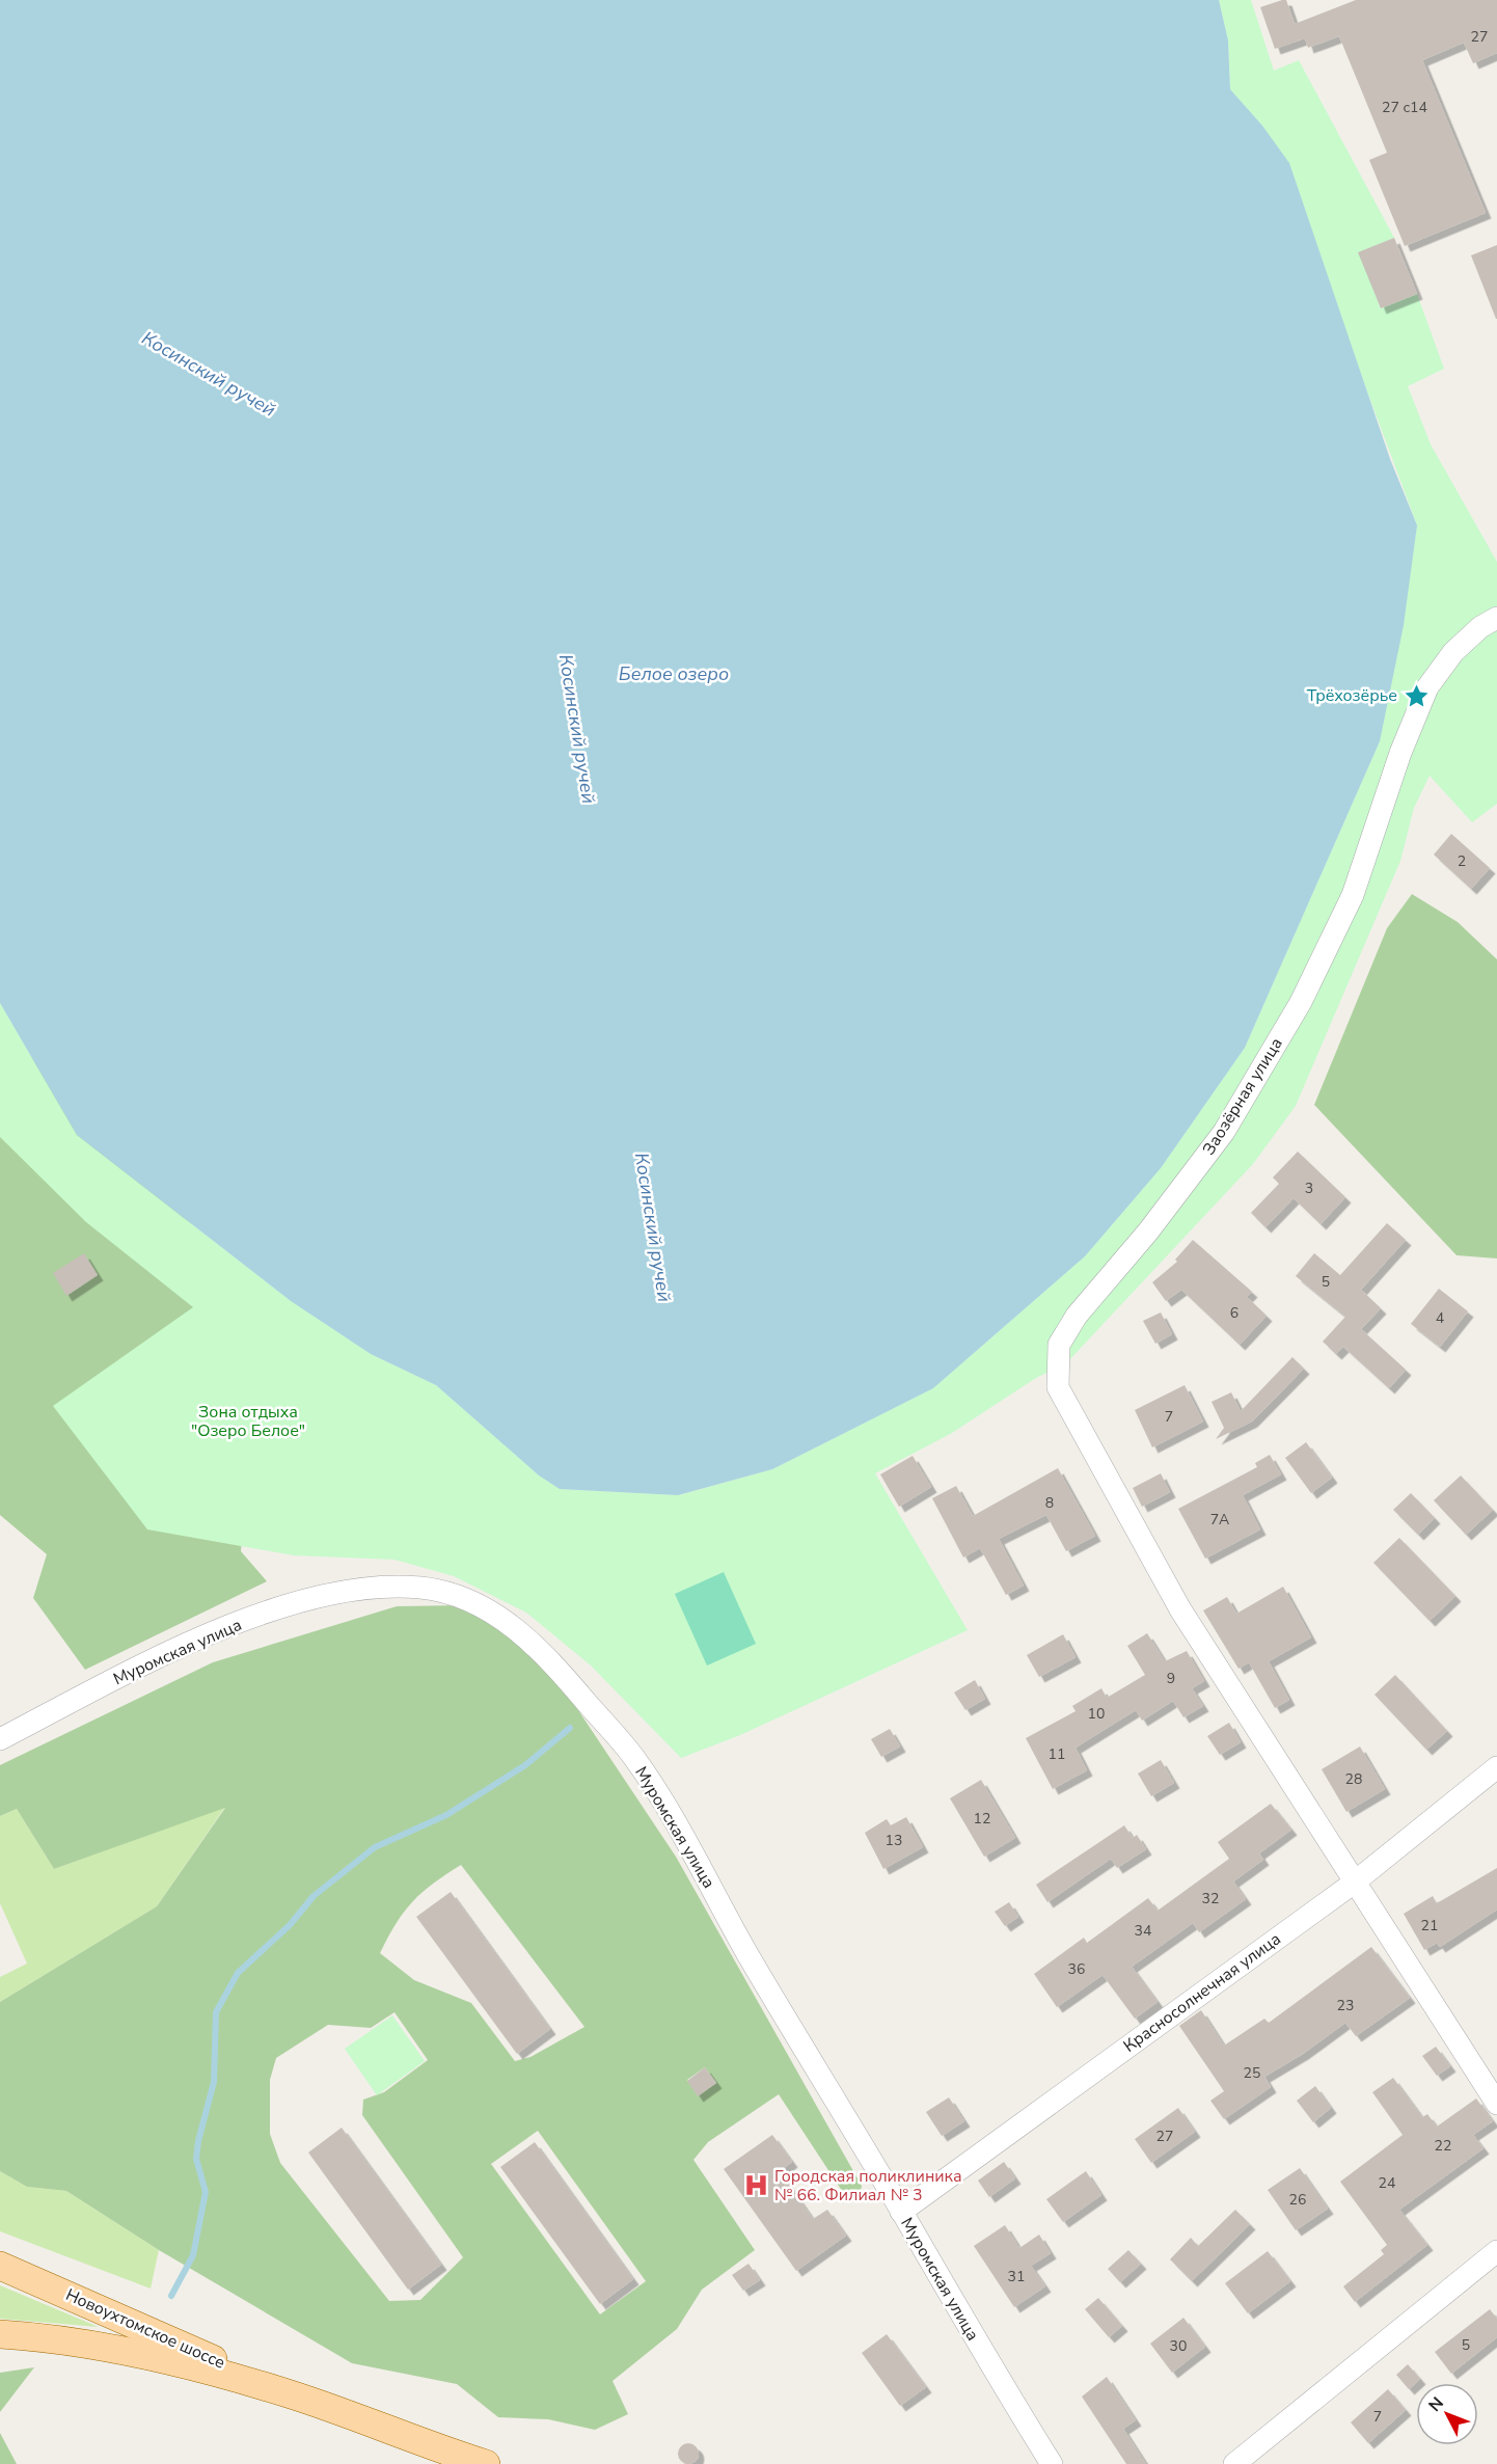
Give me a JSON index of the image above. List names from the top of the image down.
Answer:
{
  "streets": {
    "main road": ["Новоухтомское шоссе"],
    "street": ["Заозёрная улица", "Муромская улица", "Красносолнечная улица"]
  },
  "crossings": [
    ["Заозёрная улица", "Красносолнечная улица"],
    ["Муромская улица", "Красносолнечная улица"]
  ],
  "water": ["Косинский ручей", "Белое озеро"],
  "parks": ["Зона отдыха \"Озеро Белое\""],
  "places": {
    "place": ["Трёхозёрье"],
    "hospital": ["Городская поликлиника № 66. Филиал № 3"]
  },
  "house_numbers": [
    "27",
    "27 с14",
    "2",
    "3",
    "5",
    "6",
    "4",
    "7",
    "8",
    "7А",
    "9",
    "10",
    "11",
    "28",
    "12",
    "13",
    "32",
    "21",
    "34",
    "36",
    "23",
    "25",
    "27",
    "22",
    "24",
    "26",
    "31",
    "5",
    "30",
    "7"
  ],
  "north": "top left"
}
